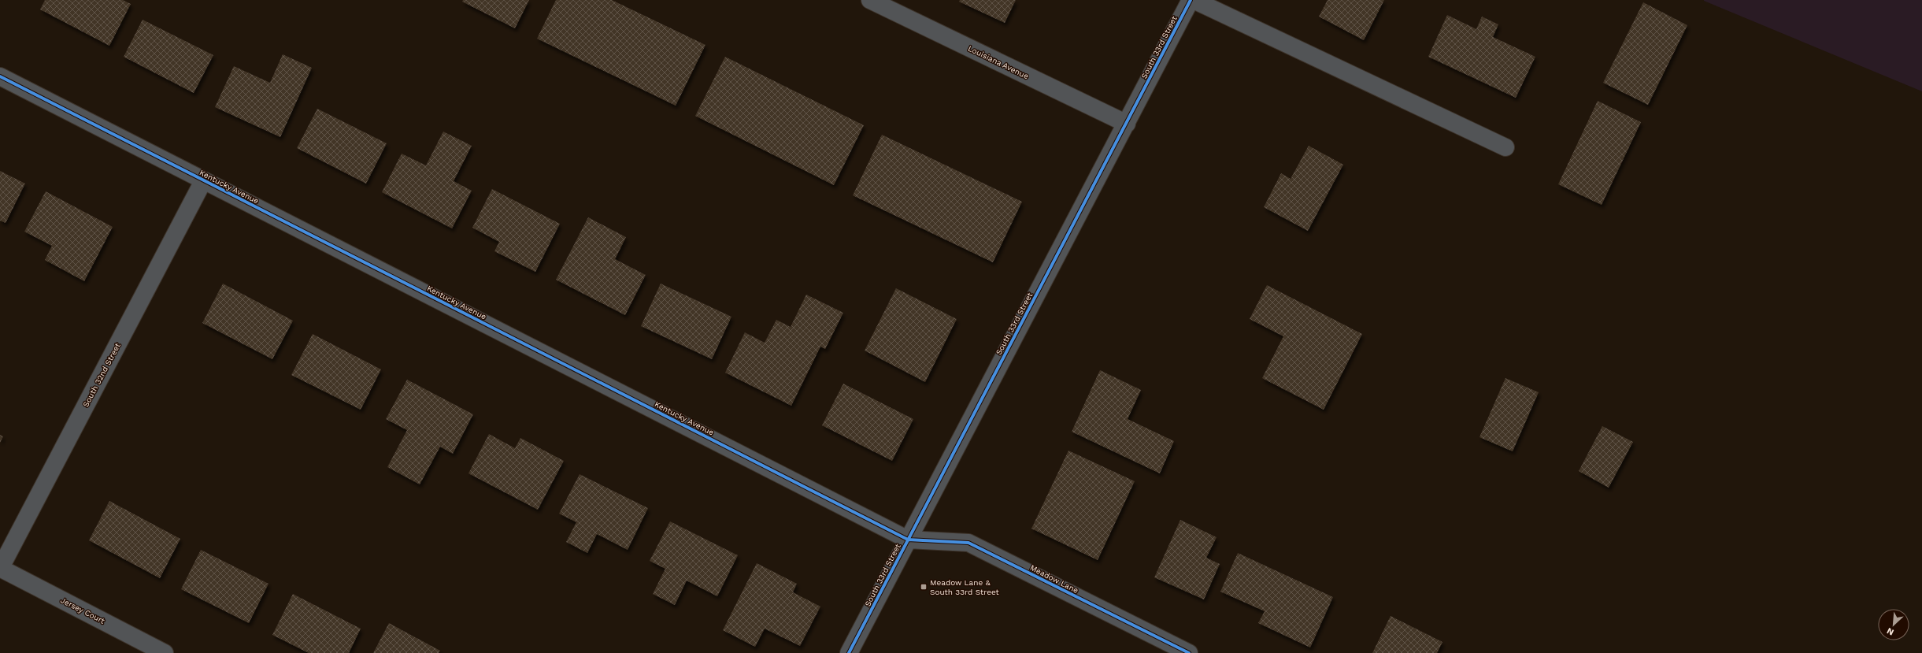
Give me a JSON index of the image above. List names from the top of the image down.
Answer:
{
  "streets": {
    "street": [
      "South 33rd Street",
      "Louisiana Avenue",
      "Kentucky Avenue",
      "South 32nd Street",
      "Meadow Lane",
      "Jersey Court"
    ]
  },
  "crossings": [
    ["South 33rd Street", "Louisiana Avenue"],
    ["South 33rd Street", "Kentucky Avenue"],
    ["South 33rd Street", "Meadow Lane"],
    ["Kentucky Avenue", "South 32nd Street"],
    ["Kentucky Avenue", "Meadow Lane"],
    ["South 32nd Street", "Jersey Court"]
  ],
  "places": {
    "transit": ["Meadow Lane & South 33rd Street"]
  },
  "north": "bottom left"
}
